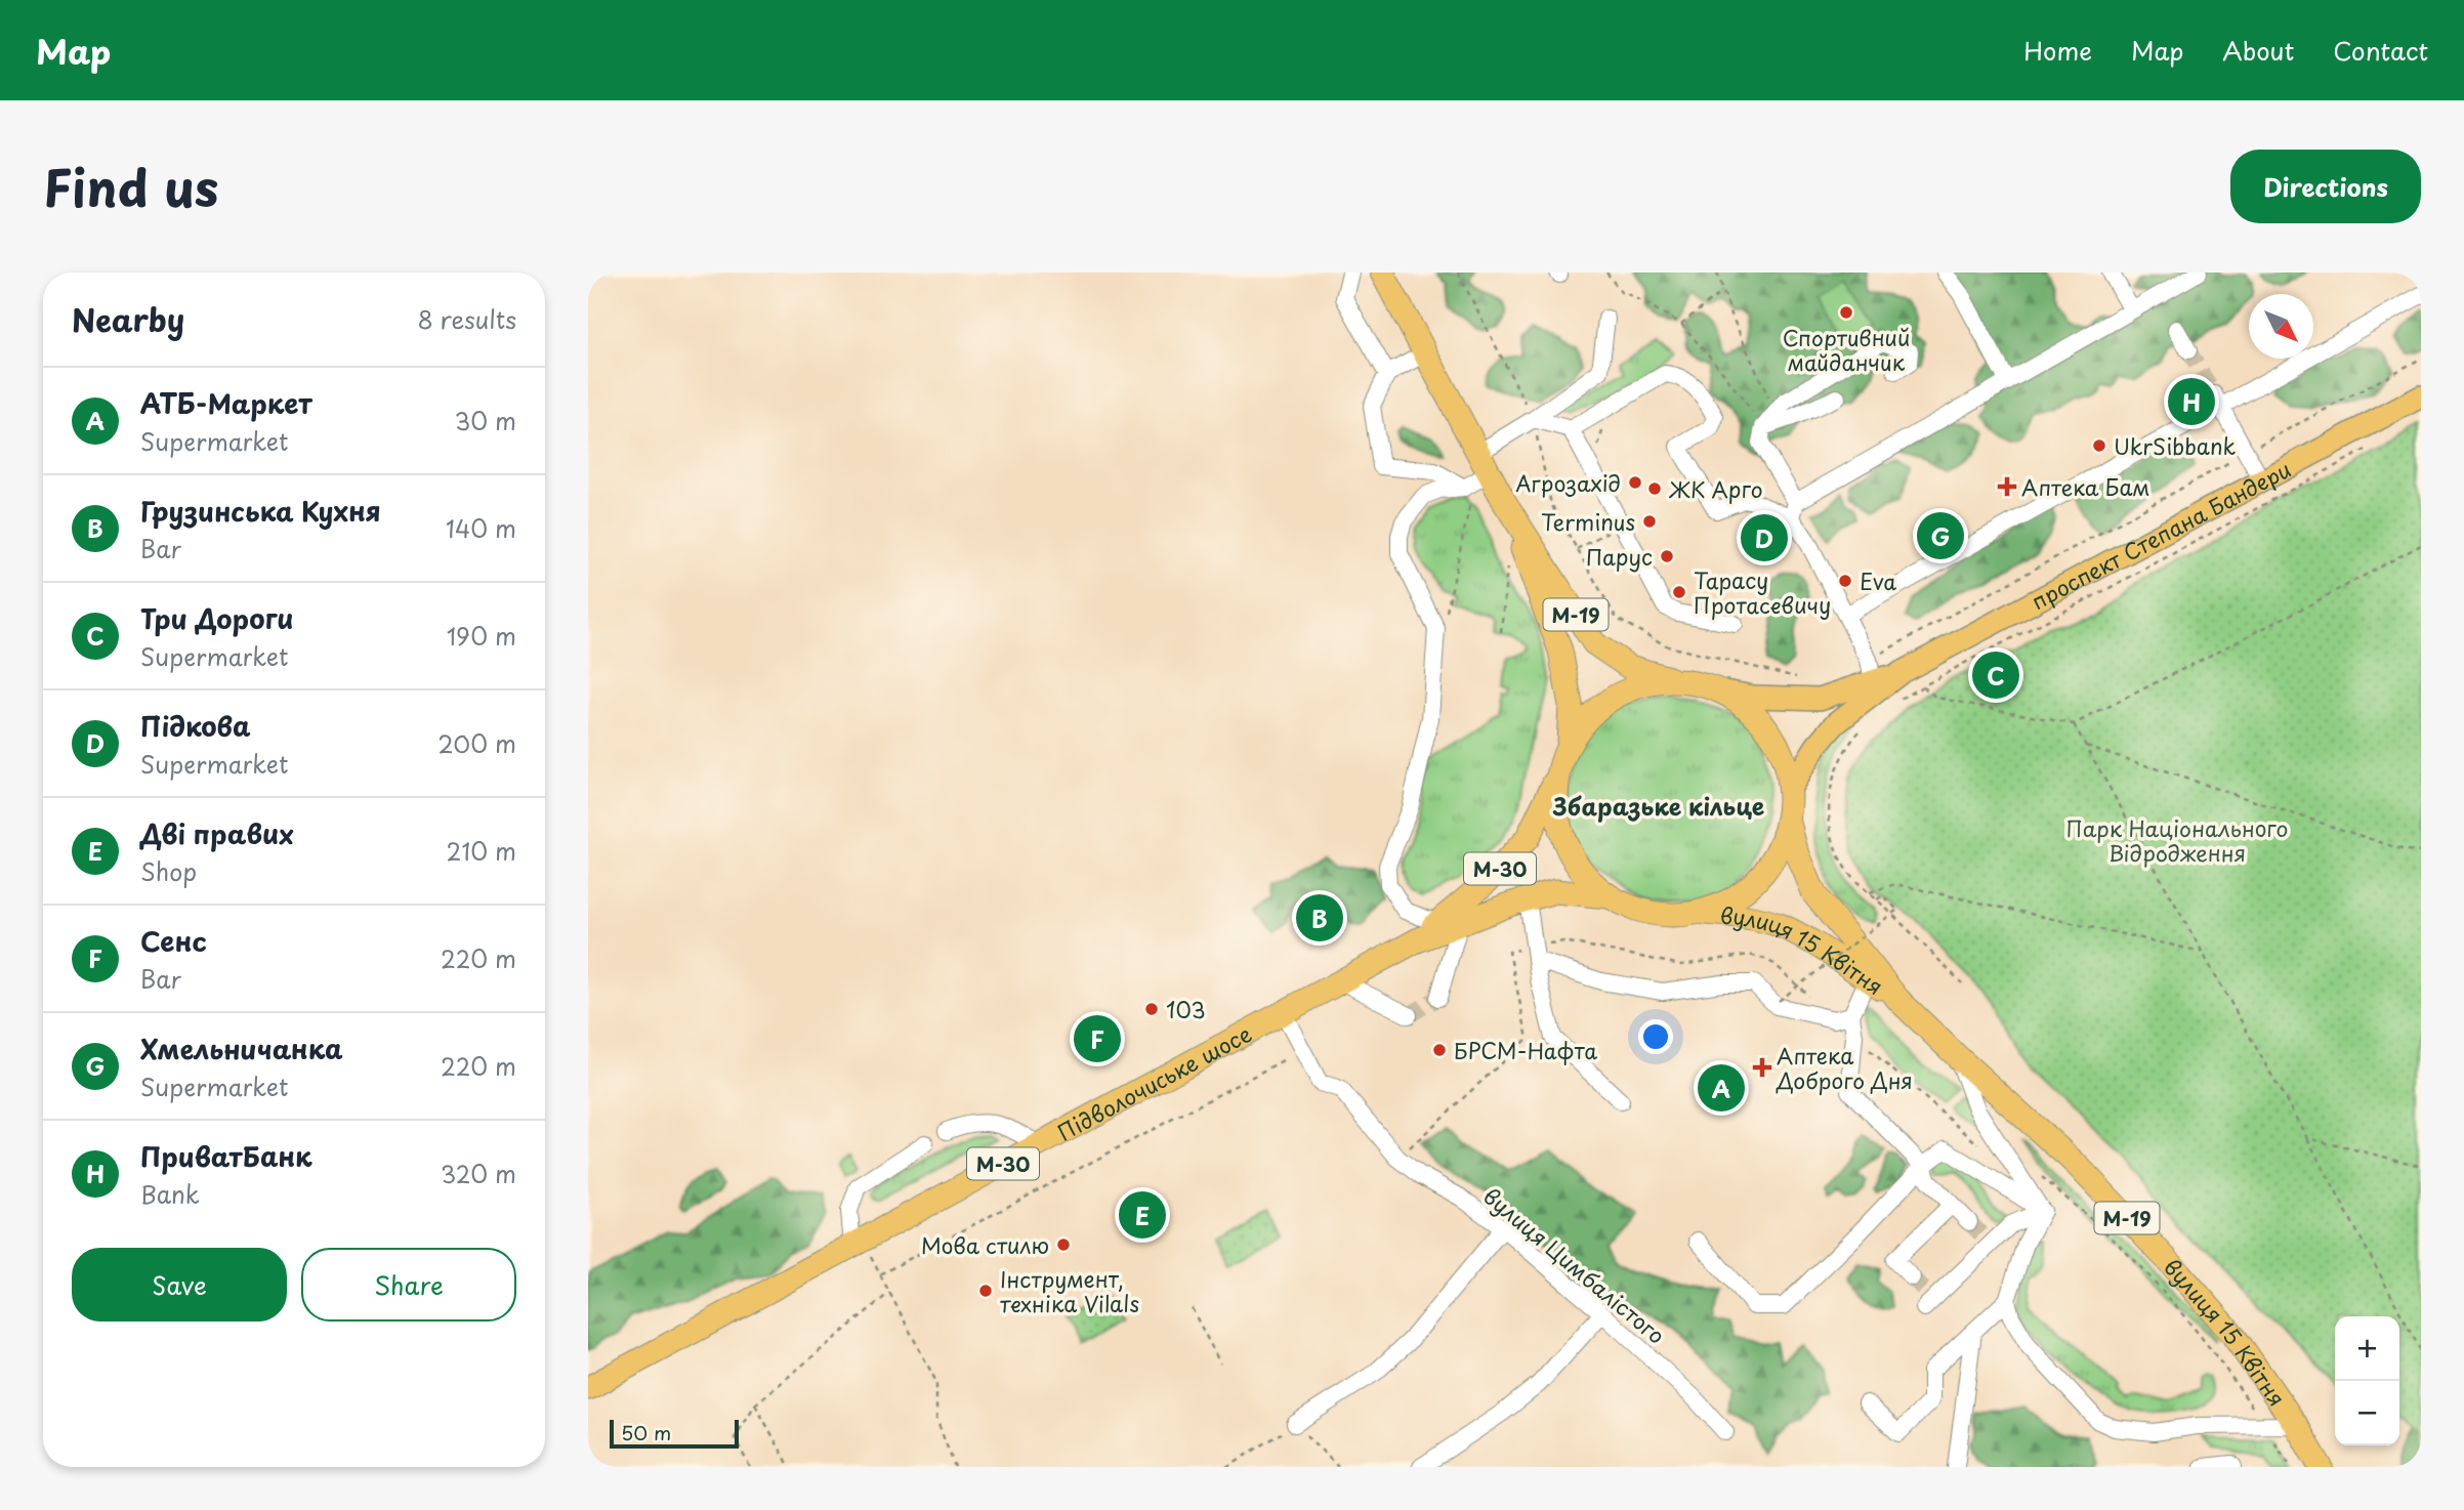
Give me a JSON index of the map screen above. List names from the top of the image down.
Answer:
{
  "streets": {
    "highway": [
      "М-19",
      "М-30",
      "вулиця 15 Квітня",
      "Підволочиське шосе"
    ],
    "main road": ["проспект Степана Бандери"],
    "lane": ["вулиця Цимбалістого"]
  },
  "crossings": [
    ["проспект Степана Бандери", "М-19"],
    ["проспект Степана Бандери", "вулиця 15 Квітня"],
    ["проспект Степана Бандери", "Підволочиське шосе"],
    ["М-19", "вулиця 15 Квітня"],
    ["М-19", "Підволочиське шосе"],
    ["вулиця 15 Квітня", "Підволочиське шосе"],
    ["Підволочиське шосе", "вулиця Цимбалістого"]
  ],
  "districts": ["Збаразьке кільце"],
  "parks": ["Парк Національного Відродження"],
  "places": {
    "other": [
      "Спортивний майданчик",
      "UkrSibbank",
      "Агрозахід",
      "ЖК Арго",
      "Terminus",
      "Парус",
      "Eva",
      "Тарасу Протасевичу",
      "103",
      "БРСМ-Нафта",
      "Мова стилю",
      "Інструмент, техніка Vilals"
    ],
    "health": ["Аптека Бам", "Аптека Доброго Дня"]
  },
  "scale_bar": "50 m",
  "north": "bottom right",
  "page": {
    "header": "Map",
    "nav": [
      "Home",
      "Map",
      "About",
      "Contact"
    ],
    "title": "Find us",
    "buttons": [
      "Directions",
      ["Save", "Share"]
    ],
    "heading": ["Nearby", "8 results"],
    "list": [
      {
        "mark": "A",
        "name": "АТБ-Маркет",
        "note": "Supermarket",
        "value": "30 m"
      },
      {
        "mark": "B",
        "name": "Грузинська Кухня",
        "note": "Bar",
        "value": "140 m"
      },
      {
        "mark": "C",
        "name": "Три Дороги",
        "note": "Supermarket",
        "value": "190 m"
      },
      {
        "mark": "D",
        "name": "Підкова",
        "note": "Supermarket",
        "value": "200 m"
      },
      {
        "mark": "E",
        "name": "Дві правих",
        "note": "Shop",
        "value": "210 m"
      },
      {
        "mark": "F",
        "name": "Сенс",
        "note": "Bar",
        "value": "220 m"
      },
      {
        "mark": "G",
        "name": "Хмельничанка",
        "note": "Supermarket",
        "value": "220 m"
      },
      {
        "mark": "H",
        "name": "ПриватБанк",
        "note": "Bank",
        "value": "320 m"
      }
    ],
    "pins": [
      "H",
      "G",
      "D",
      "C",
      "B",
      "F",
      "A",
      "E"
    ],
    "map_buttons": ["+", "−"],
    "scale": "50 m"
  }
}
